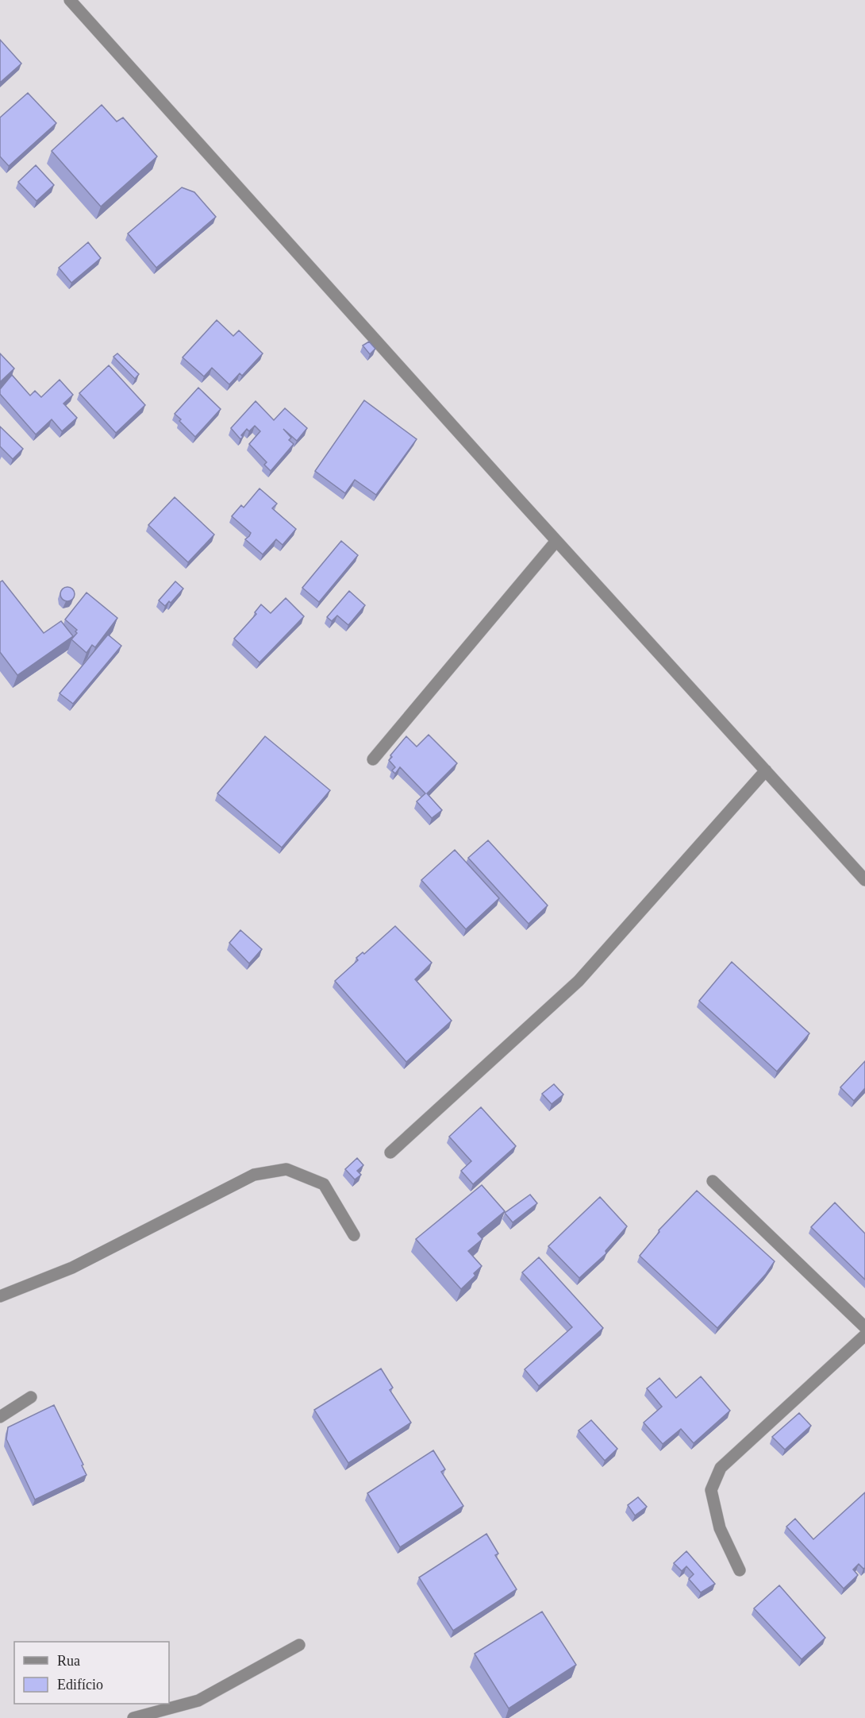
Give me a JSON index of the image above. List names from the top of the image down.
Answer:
{
  "legend": ["Rua", "Edifício"]
}
